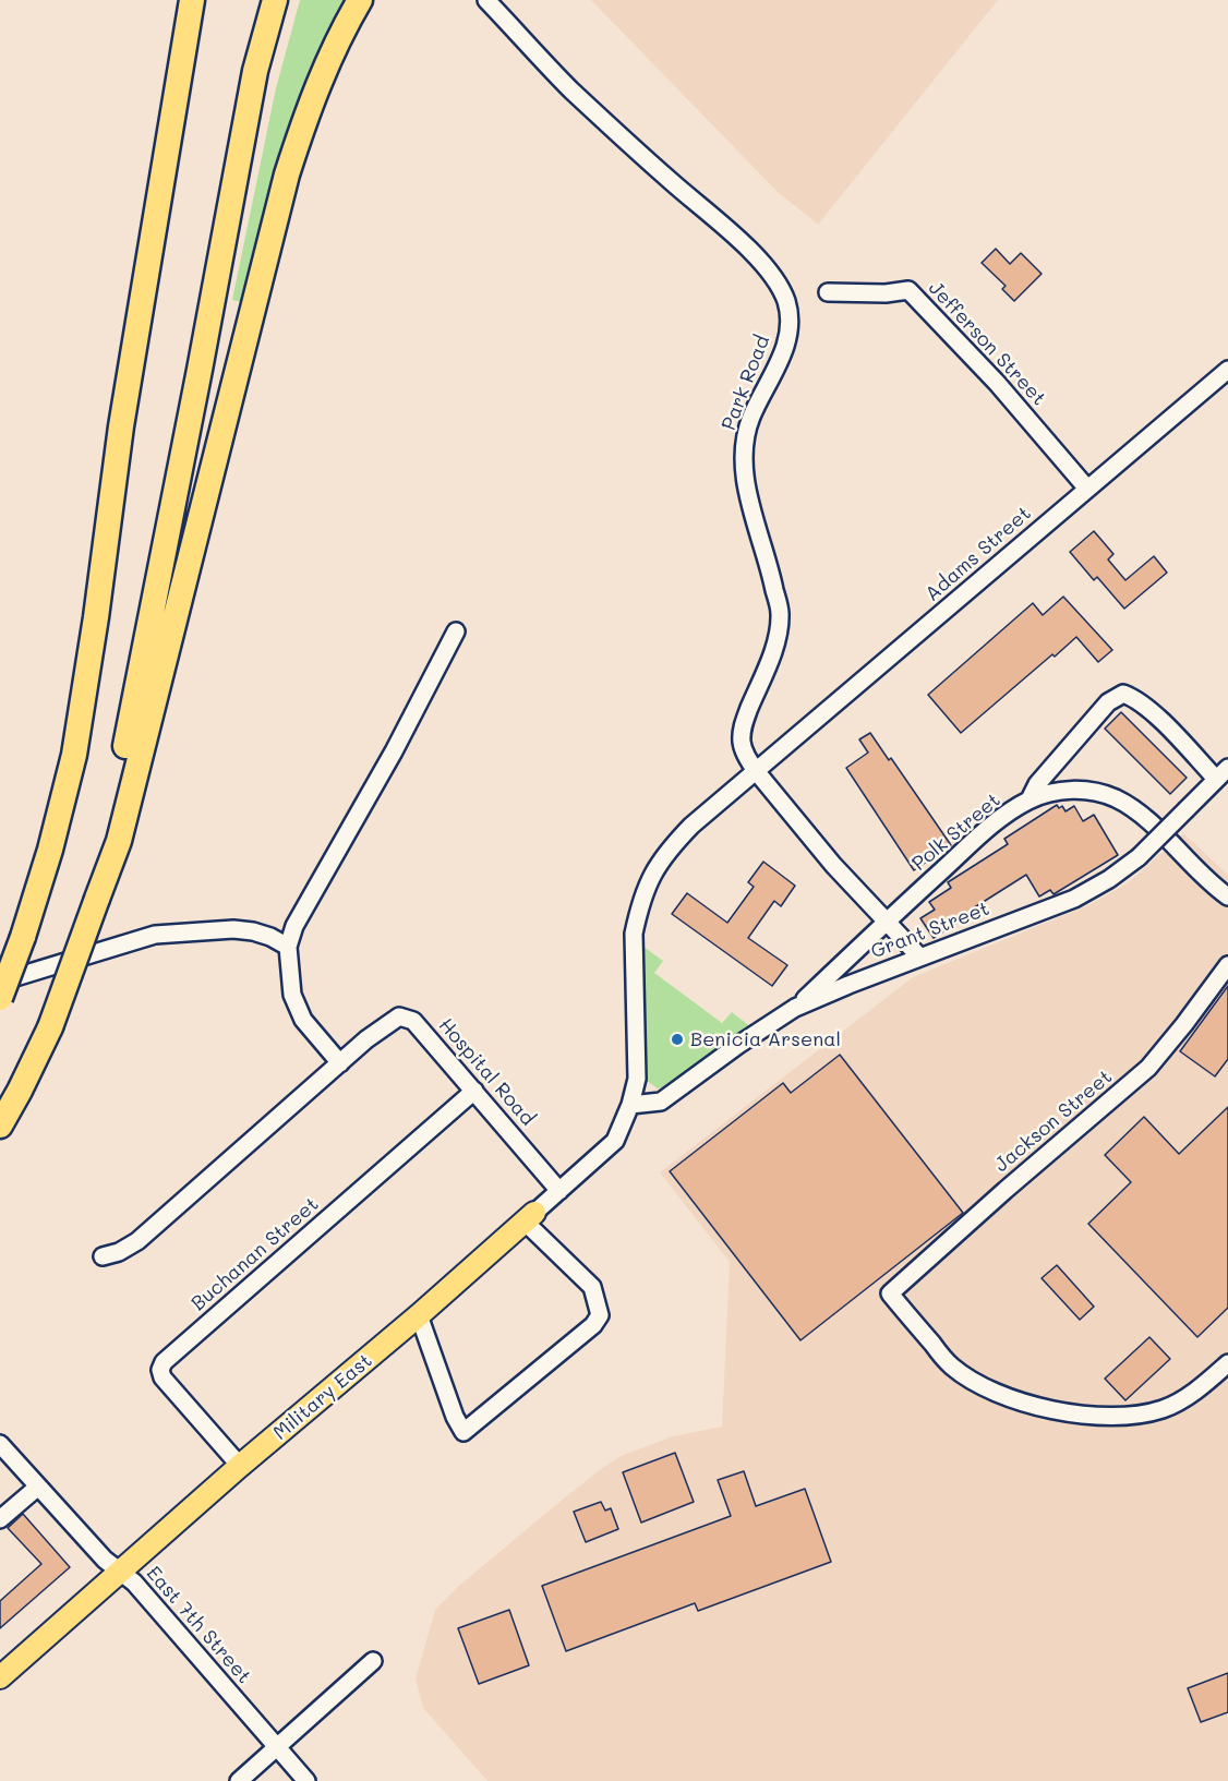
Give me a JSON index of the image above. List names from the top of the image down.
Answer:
{
  "streets": {
    "main road": ["Military East"],
    "street": [
      "Jefferson Street",
      "Park Road",
      "Adams Street",
      "Polk Street",
      "Grant Street",
      "Hospital Road",
      "Jackson Street",
      "Buchanan Street",
      "East 7th Street"
    ]
  },
  "crossings": [
    ["Jefferson Street", "Adams Street"],
    ["Park Road", "Adams Street"],
    ["Park Road", "Polk Street"],
    ["Park Road", "Grant Street"],
    ["Polk Street", "Grant Street"],
    ["Grant Street", "Military East"],
    ["Hospital Road", "Buchanan Street"],
    ["Hospital Road", "Military East"],
    ["Buchanan Street", "Military East"],
    ["Military East", "East 7th Street"]
  ],
  "places": ["Benicia Arsenal"]
}
